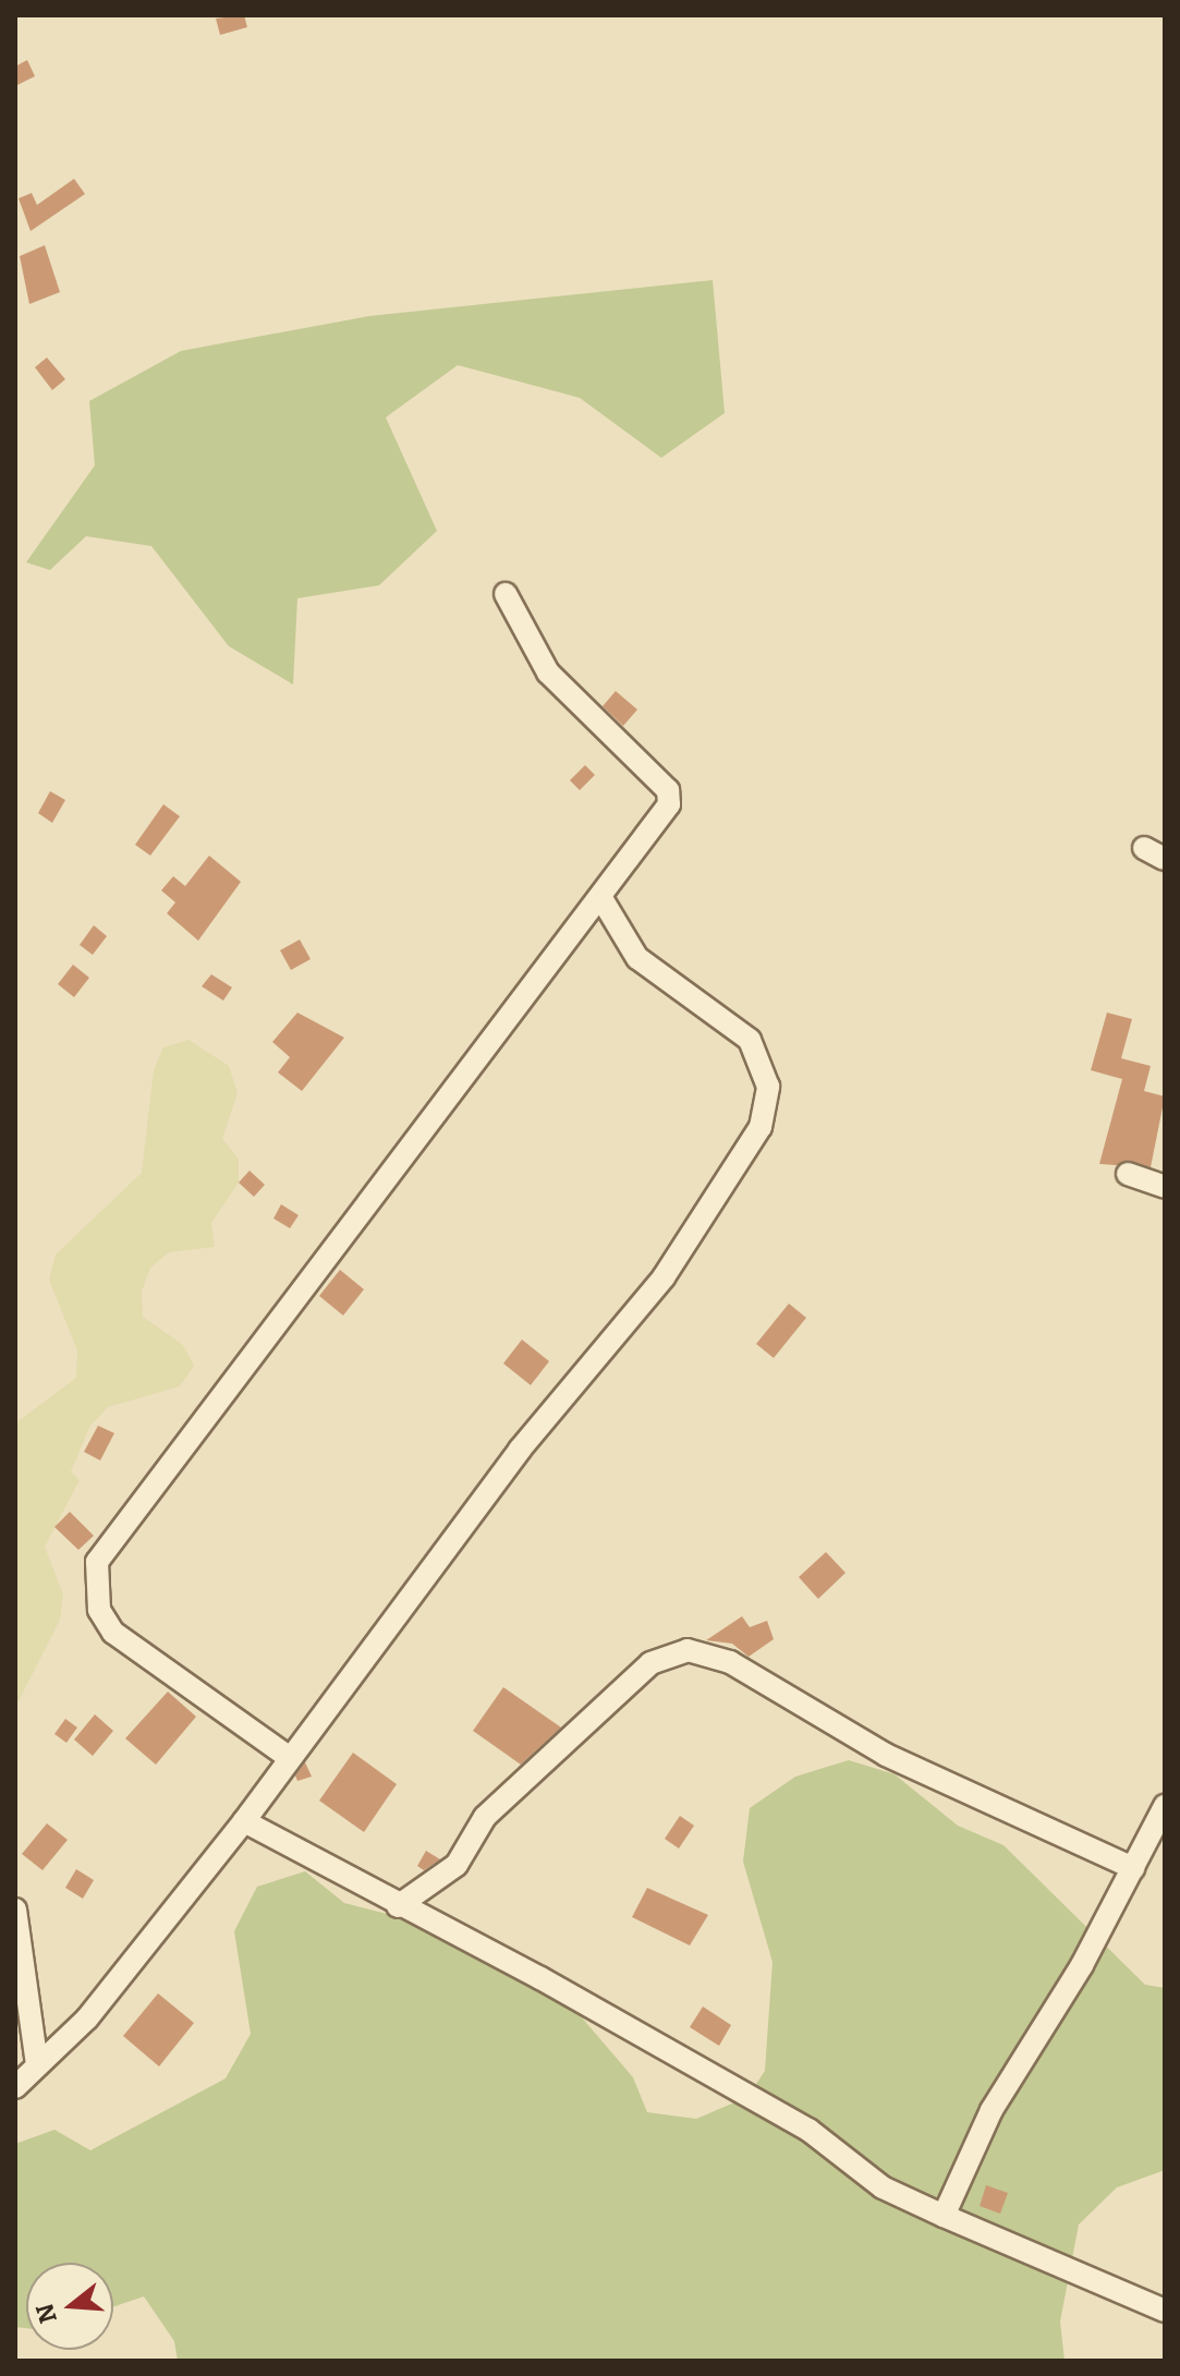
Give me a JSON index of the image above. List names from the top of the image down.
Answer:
{
  "north": "left"
}
